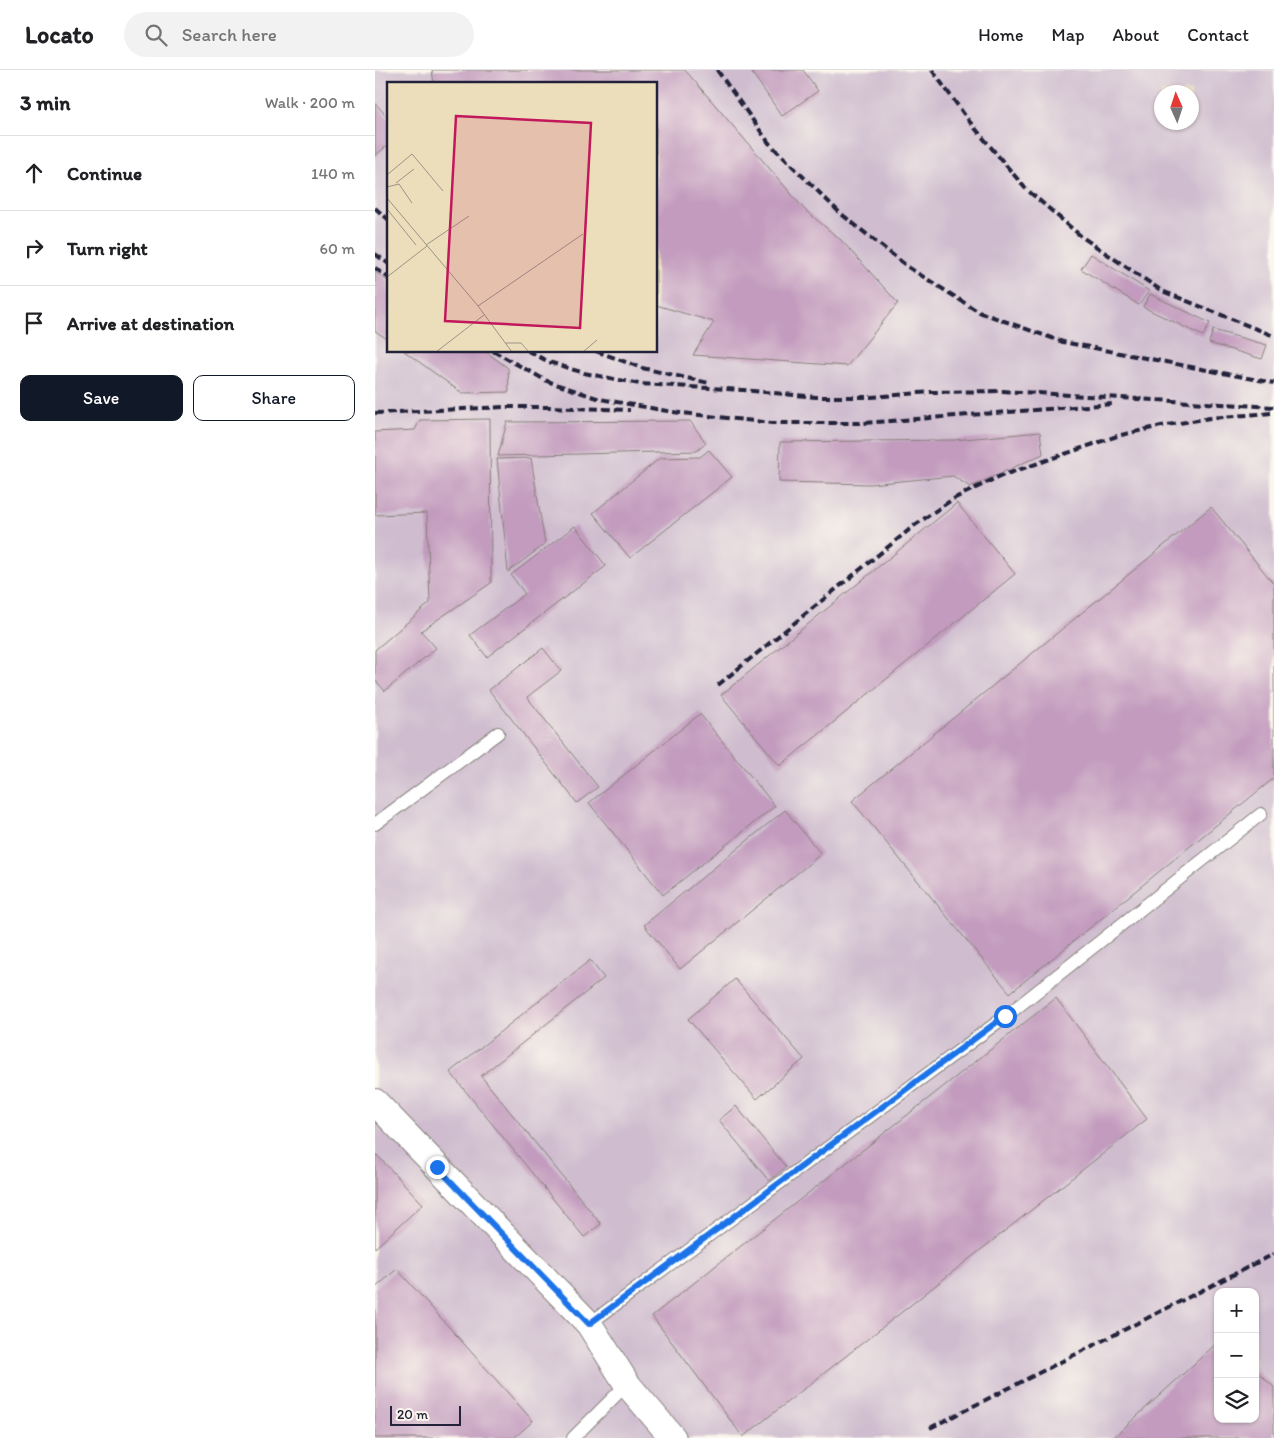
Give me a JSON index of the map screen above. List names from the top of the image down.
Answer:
{
  "scale_bar": "20 m",
  "north": "top",
  "page": {
    "header": "Locato",
    "search": "Search here",
    "nav": [
      "Home",
      "Map",
      "About",
      "Contact"
    ],
    "heading": ["3 min", "Walk · 200 m"],
    "list": [
      ["Continue", "140 m"],
      ["Turn right", "60 m"],
      "Arrive at destination"
    ],
    "buttons": ["Save", "Share"],
    "map_buttons": ["+", "−"],
    "scale": "20 m"
  }
}
